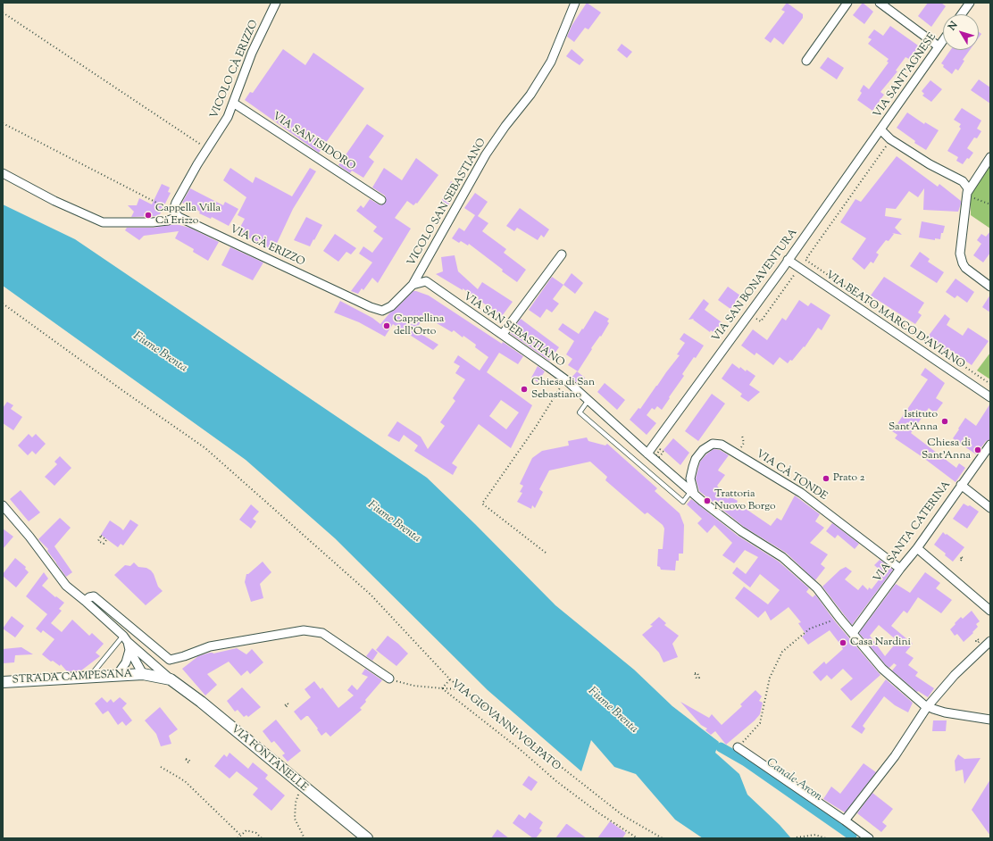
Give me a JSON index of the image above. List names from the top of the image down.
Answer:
{
  "streets": {
    "street": [
      "VICOLO CÀ ERIZZO",
      "VIA SANT'AGNESE",
      "VIA SAN ISIDORO",
      "VICOLO SAN SEBASTIANO",
      "VIA CÀ ERIZZO",
      "VIA SAN BONAVENTURA",
      "VIA BEATO MARCO D'AVIANO",
      "VIA SAN SEBASTIANO",
      "VIA CÀ TONDE",
      "VIA SANTA CATERINA",
      "STRADA CAMPESANA",
      "VIA FONTANELLE"
    ],
    "path": ["VIA GIOVANNI VOLPATO"]
  },
  "crossings": [
    ["VICOLO CÀ ERIZZO", "VIA SAN ISIDORO"],
    ["VICOLO CÀ ERIZZO", "VIA CÀ ERIZZO"],
    ["VIA SANT'AGNESE", "VIA SAN BONAVENTURA"],
    ["VICOLO SAN SEBASTIANO", "VIA CÀ ERIZZO"],
    ["VICOLO SAN SEBASTIANO", "VIA SAN SEBASTIANO"],
    ["VIA CÀ ERIZZO", "VIA SAN SEBASTIANO"],
    ["VIA SAN BONAVENTURA", "VIA BEATO MARCO D'AVIANO"],
    ["VIA SAN BONAVENTURA", "VIA SAN SEBASTIANO"],
    ["VIA SAN SEBASTIANO", "VIA CÀ TONDE"],
    ["VIA SAN SEBASTIANO", "VIA SANTA CATERINA"],
    ["VIA CÀ TONDE", "VIA SANTA CATERINA"],
    ["STRADA CAMPESANA", "VIA FONTANELLE"]
  ],
  "water": ["Fiume Brenta", "Canale Arcon"],
  "places": [
    "Cappella Villa Cà Erizzo",
    "Cappellina dell'Orto",
    "Chiesa di San Sebastiano",
    "Istituto Sant'Anna",
    "Chiesa di Sant'Anna",
    "Prato 2",
    "Trattoria Nuovo Borgo",
    "Casa Nardini"
  ],
  "north": "top left"
}
